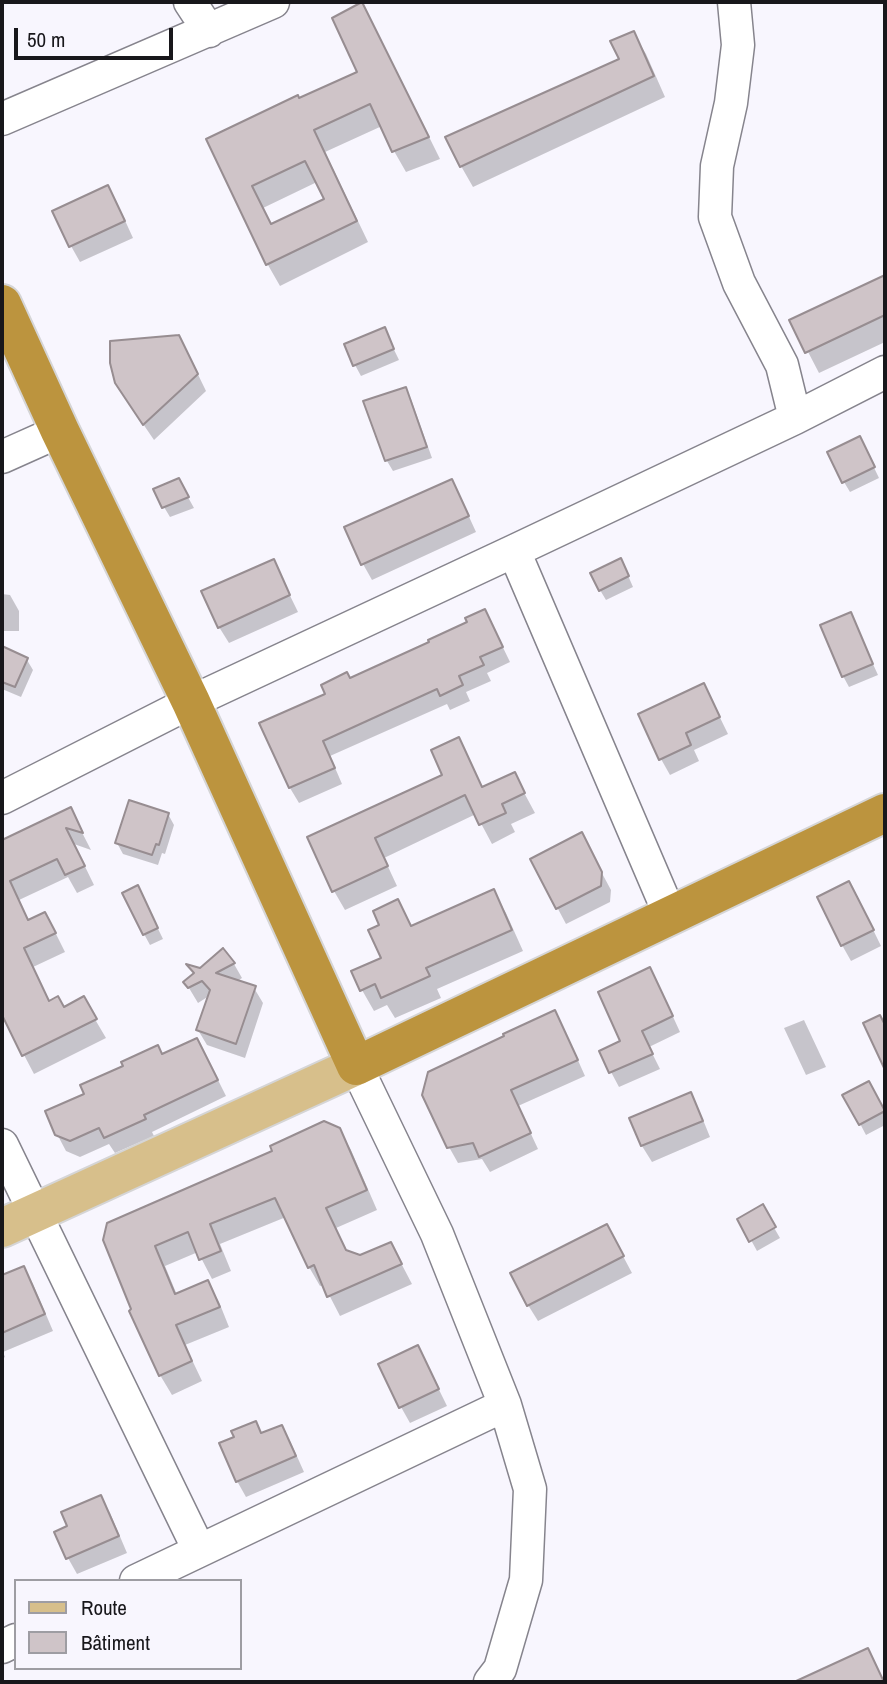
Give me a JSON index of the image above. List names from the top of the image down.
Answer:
{
  "legend": ["Route", "Bâtiment"],
  "scale_bar": "50 m"
}
